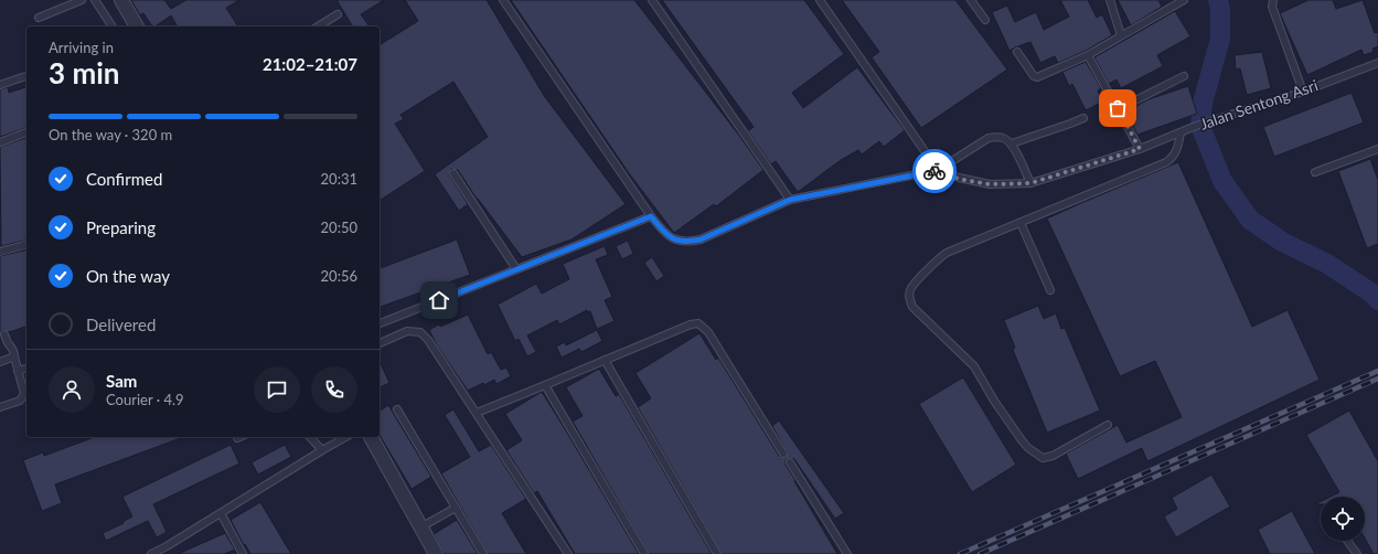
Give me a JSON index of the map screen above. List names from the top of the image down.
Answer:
{
  "streets": {
    "lane": ["Jalan Sentong Asri"]
  },
  "page": {
    "heading": ["3 min", "Arriving in", "21:02–21:07"],
    "panel": ["Sam", "Courier · 4.9"],
    "bar": "On the way · 320 m",
    "list": [
      ["Confirmed", "20:31"],
      ["Preparing", "20:50"],
      ["On the way", "20:56"],
      "Delivered"
    ]
  }
}
